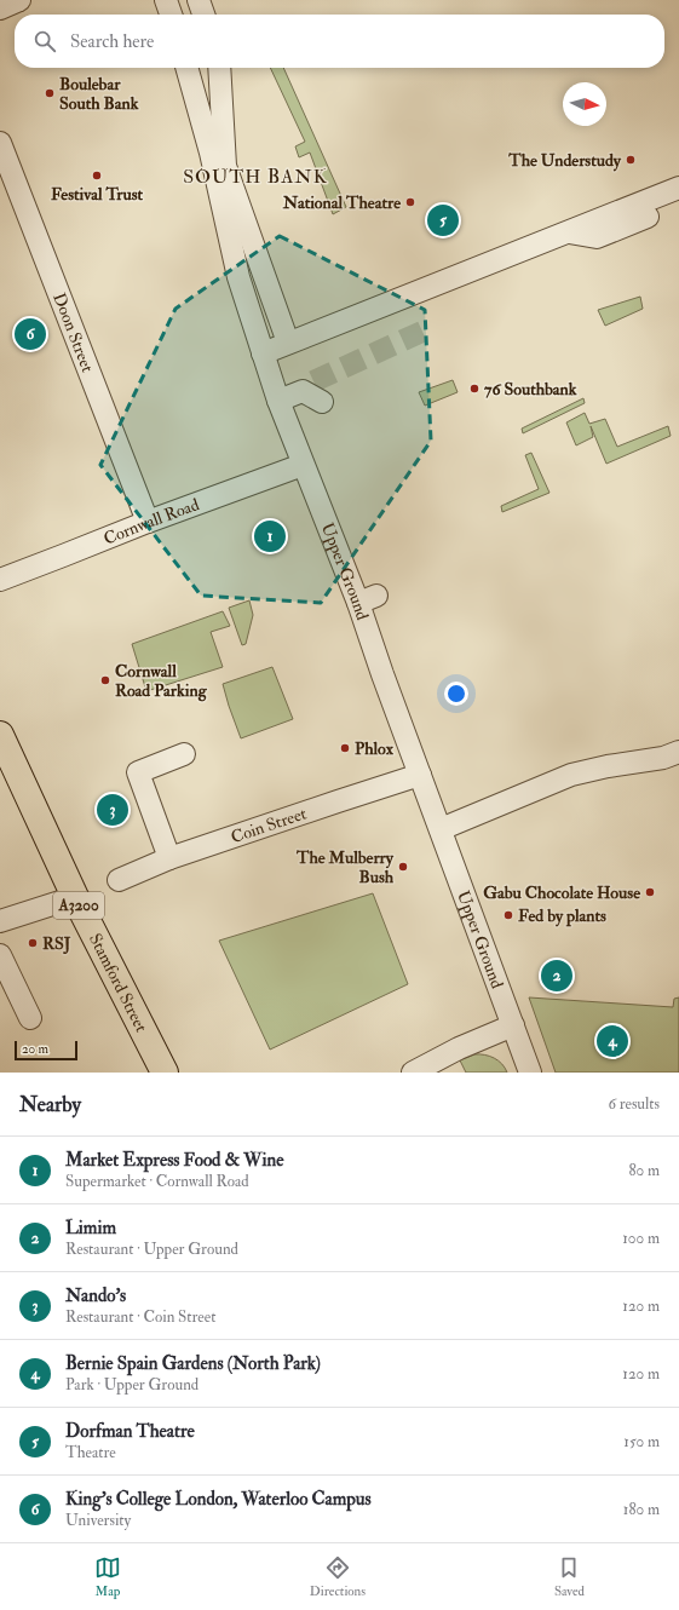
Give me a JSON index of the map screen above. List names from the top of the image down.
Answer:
{
  "streets": {
    "main road": ["A3200", "Stamford Street"],
    "street": [
      "Doon Street",
      "Cornwall Road",
      "Upper Ground",
      "Coin Street"
    ]
  },
  "crossings": [
    ["Doon Street", "Cornwall Road"],
    ["Cornwall Road", "Upper Ground"],
    ["Upper Ground", "Coin Street"]
  ],
  "districts": ["SOUTH BANK"],
  "places": [
    "Boulebar South Bank",
    "The Understudy",
    "Festival Trust",
    "National Theatre",
    "76 Southbank",
    "Cornwall Road Parking",
    "Phlox",
    "The Mulberry Bush",
    "Gabu Chocolate House",
    "Fed by plants",
    "RSJ"
  ],
  "scale_bar": "20 m",
  "north": "right",
  "page": {
    "search": "Search here",
    "pins": [
      "5",
      "6",
      "1",
      "3",
      "2",
      "4"
    ],
    "scale": "20 m",
    "heading": ["Nearby", "6 results"],
    "list": [
      {
        "mark": "1",
        "name": "Market Express Food & Wine",
        "note": "Supermarket · Cornwall Road",
        "value": "80 m"
      },
      {
        "mark": "2",
        "name": "Limim",
        "note": "Restaurant · Upper Ground",
        "value": "100 m"
      },
      {
        "mark": "3",
        "name": "Nando's",
        "note": "Restaurant · Coin Street",
        "value": "120 m"
      },
      {
        "mark": "4",
        "name": "Bernie Spain Gardens (North Park)",
        "note": "Park · Upper Ground",
        "value": "120 m"
      },
      {
        "mark": "5",
        "name": "Dorfman Theatre",
        "note": "Theatre",
        "value": "150 m"
      },
      {
        "mark": "6",
        "name": "King's College London, Waterloo Campus",
        "note": "University",
        "value": "180 m"
      }
    ],
    "nav": ["Map", "Directions", "Saved"]
  }
}
